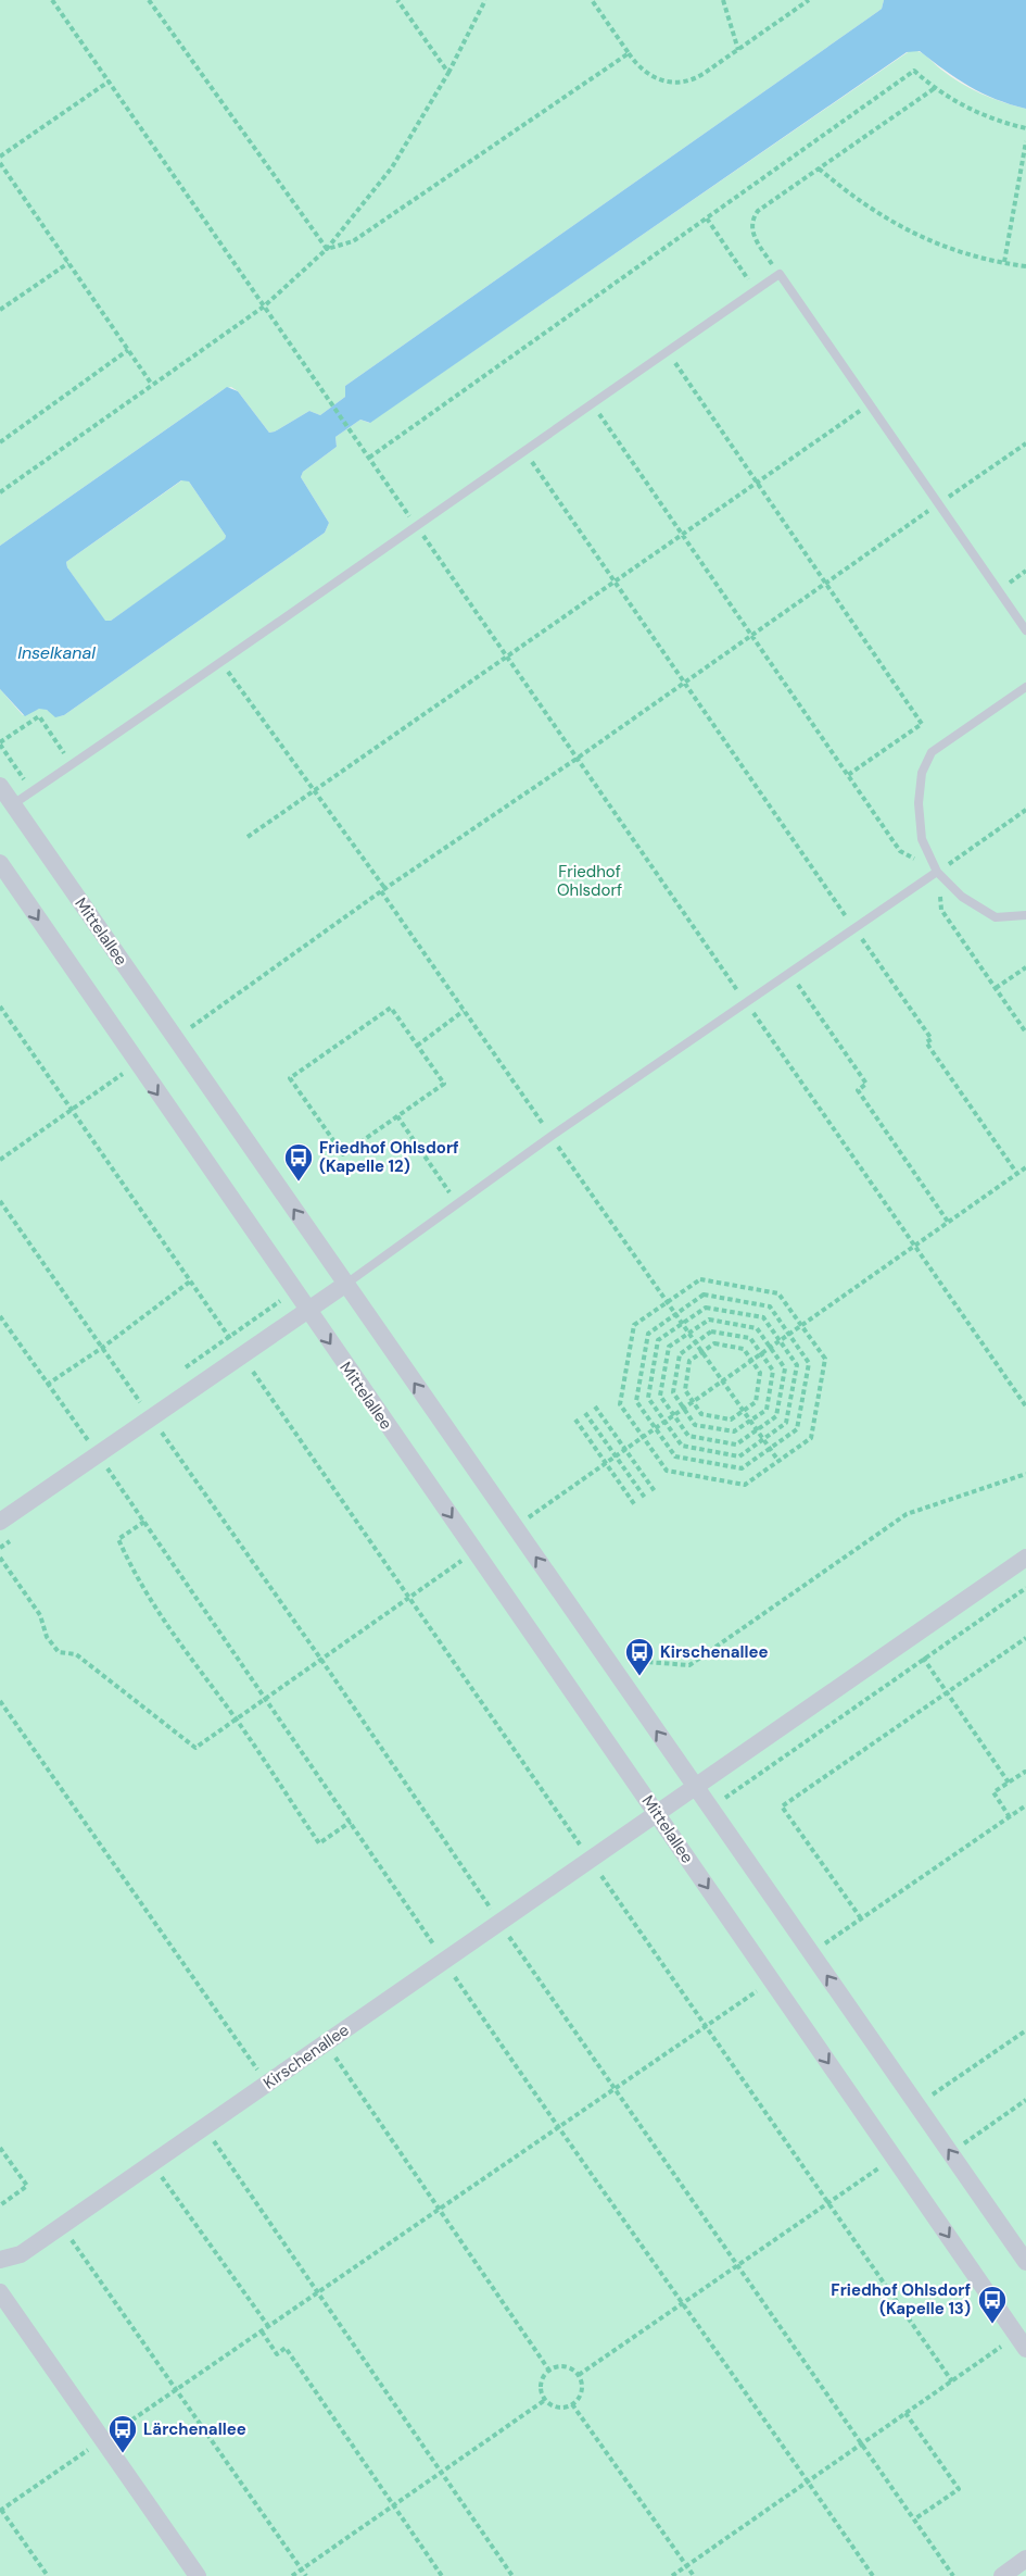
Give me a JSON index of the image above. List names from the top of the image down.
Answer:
{
  "streets": {
    "street": ["Mittelallee", "Kirschenallee"]
  },
  "crossings": [
    ["Mittelallee", "Kirschenallee"]
  ],
  "water": ["Inselkanal"],
  "parks": ["Friedhof Ohlsdorf"],
  "places": {
    "bus stop": [
      "Friedhof Ohlsdorf (Kapelle 12)",
      "Kirschenallee",
      "Friedhof Ohlsdorf (Kapelle 13)",
      "Lärchenallee"
    ]
  }
}
